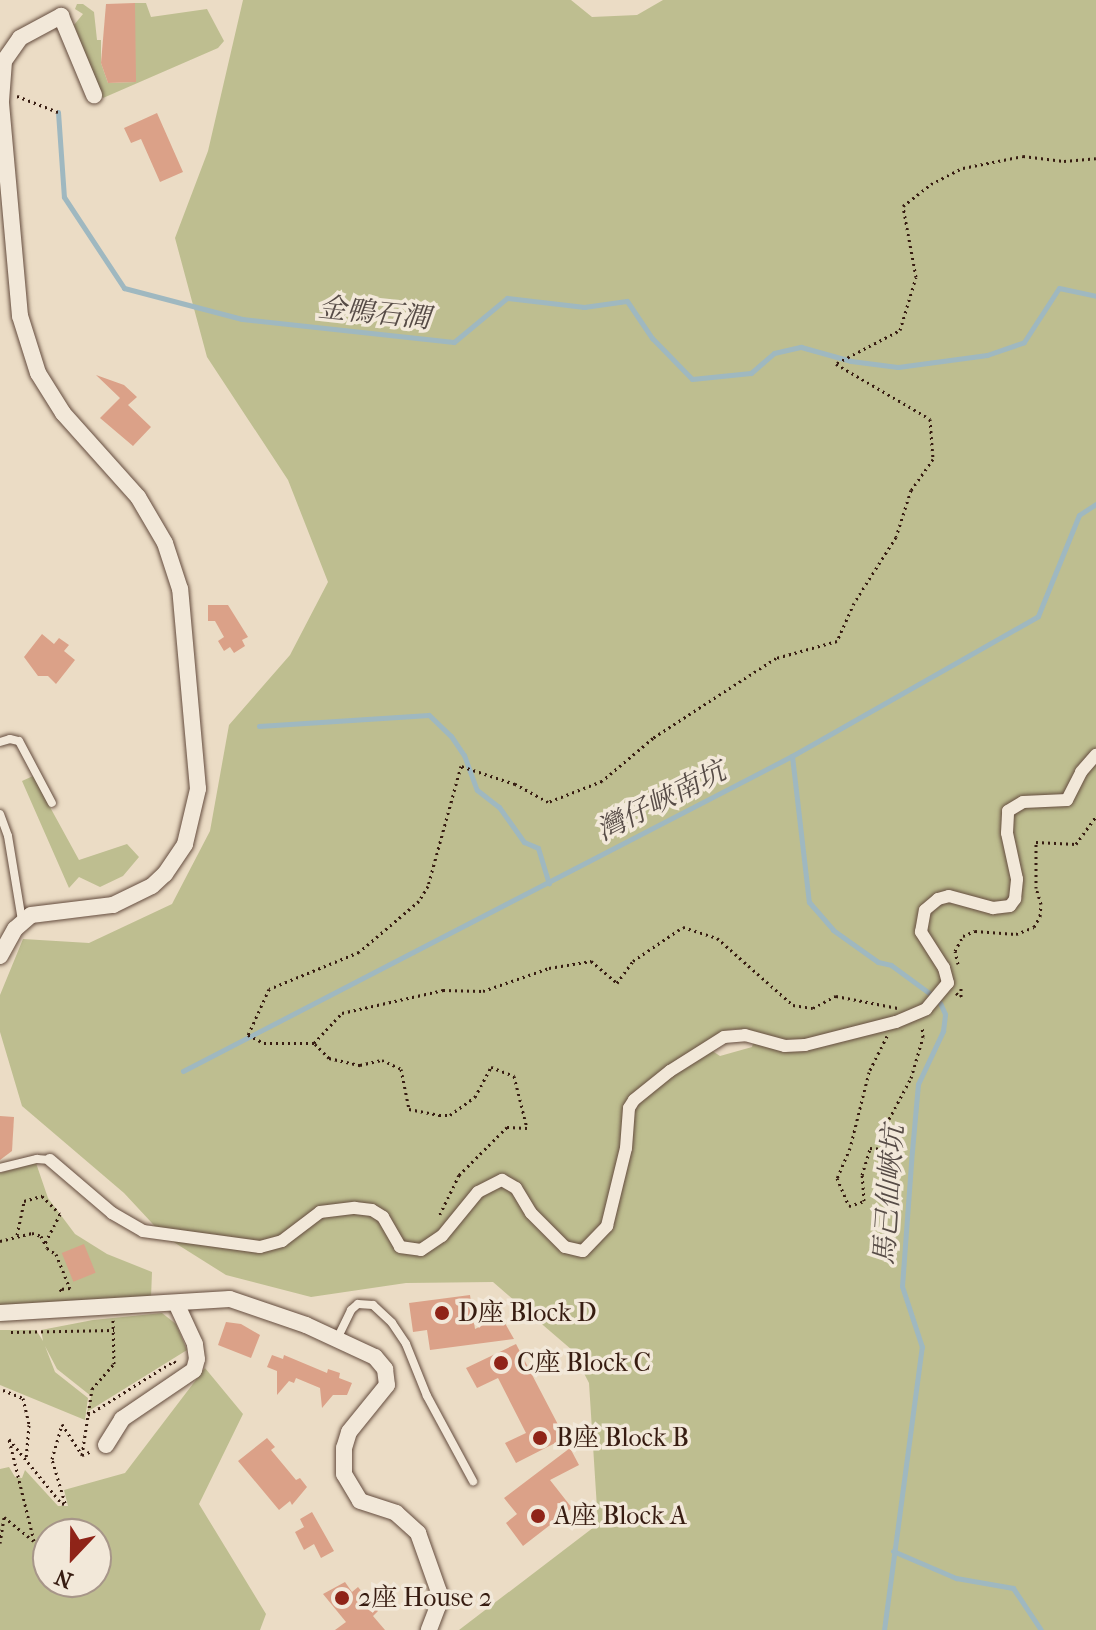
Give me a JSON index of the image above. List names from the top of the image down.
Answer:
{
  "water": ["金鴨石澗", "灣仔峽南坑", "馬己仙峽坑"],
  "places": [
    "D座 Block D",
    "C座 Block C",
    "B座 Block B",
    "A座 Block A",
    "2座 House 2"
  ],
  "north": "bottom"
}
